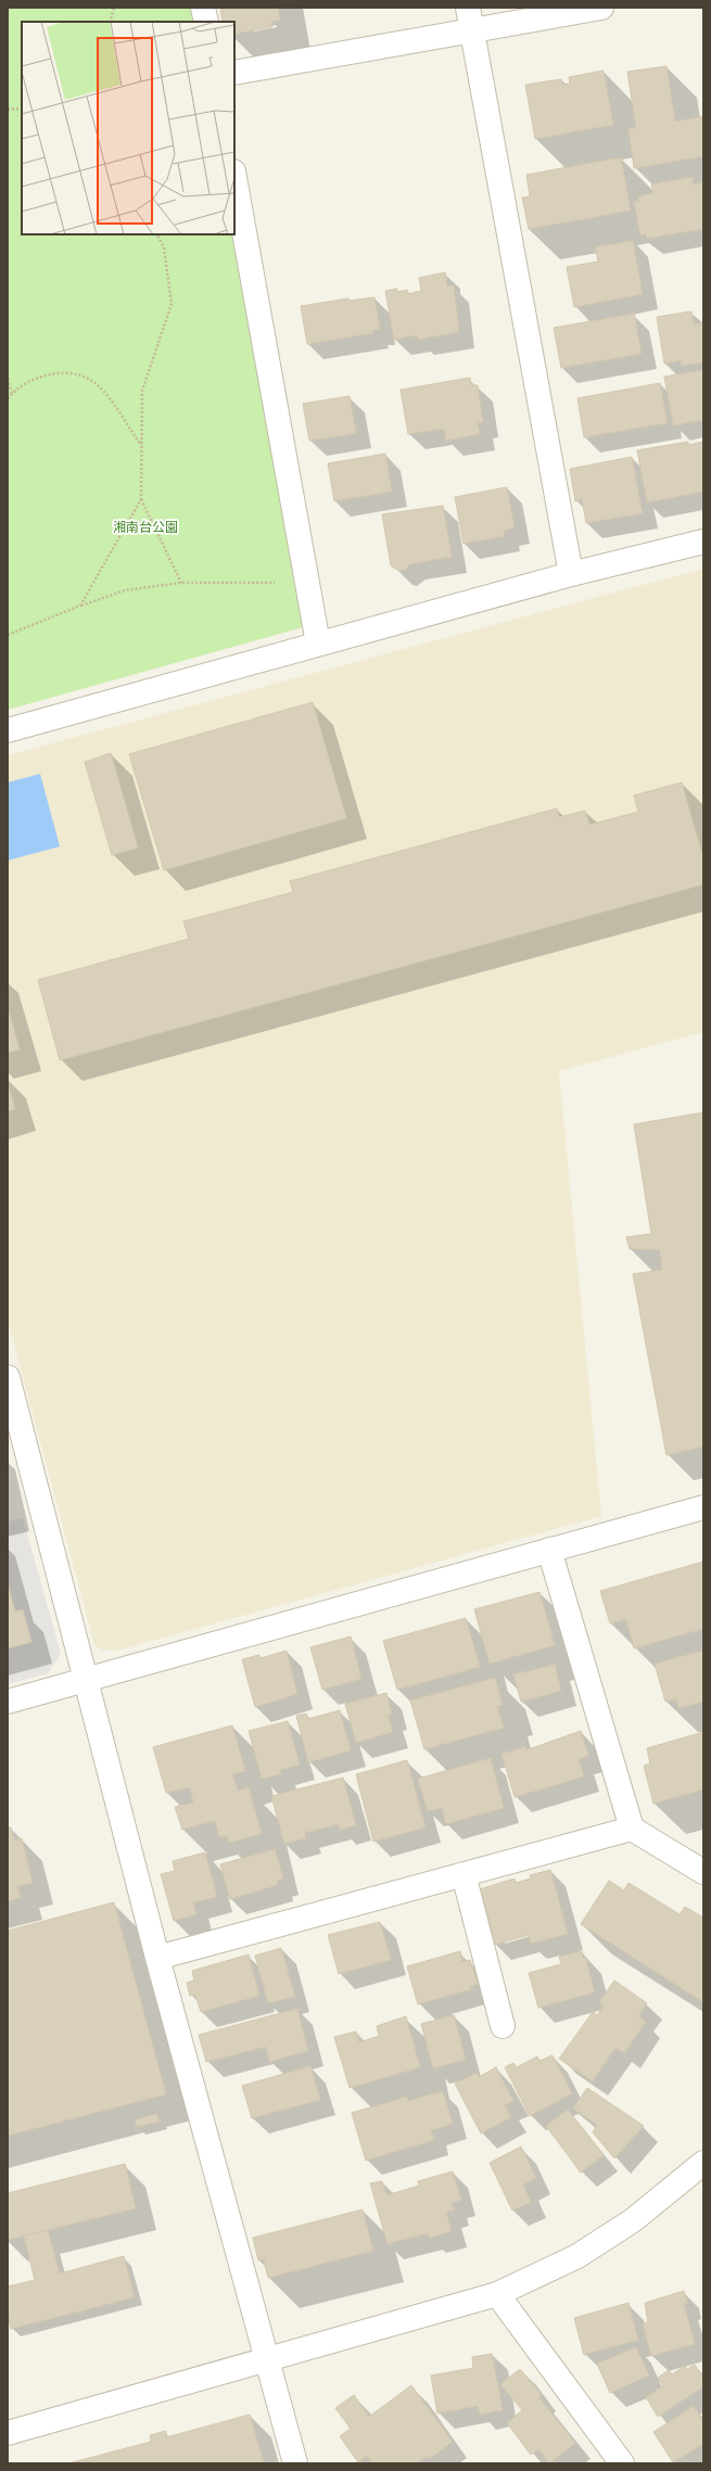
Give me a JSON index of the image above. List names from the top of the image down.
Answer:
{
  "parks": ["湘南台公園"]
}
